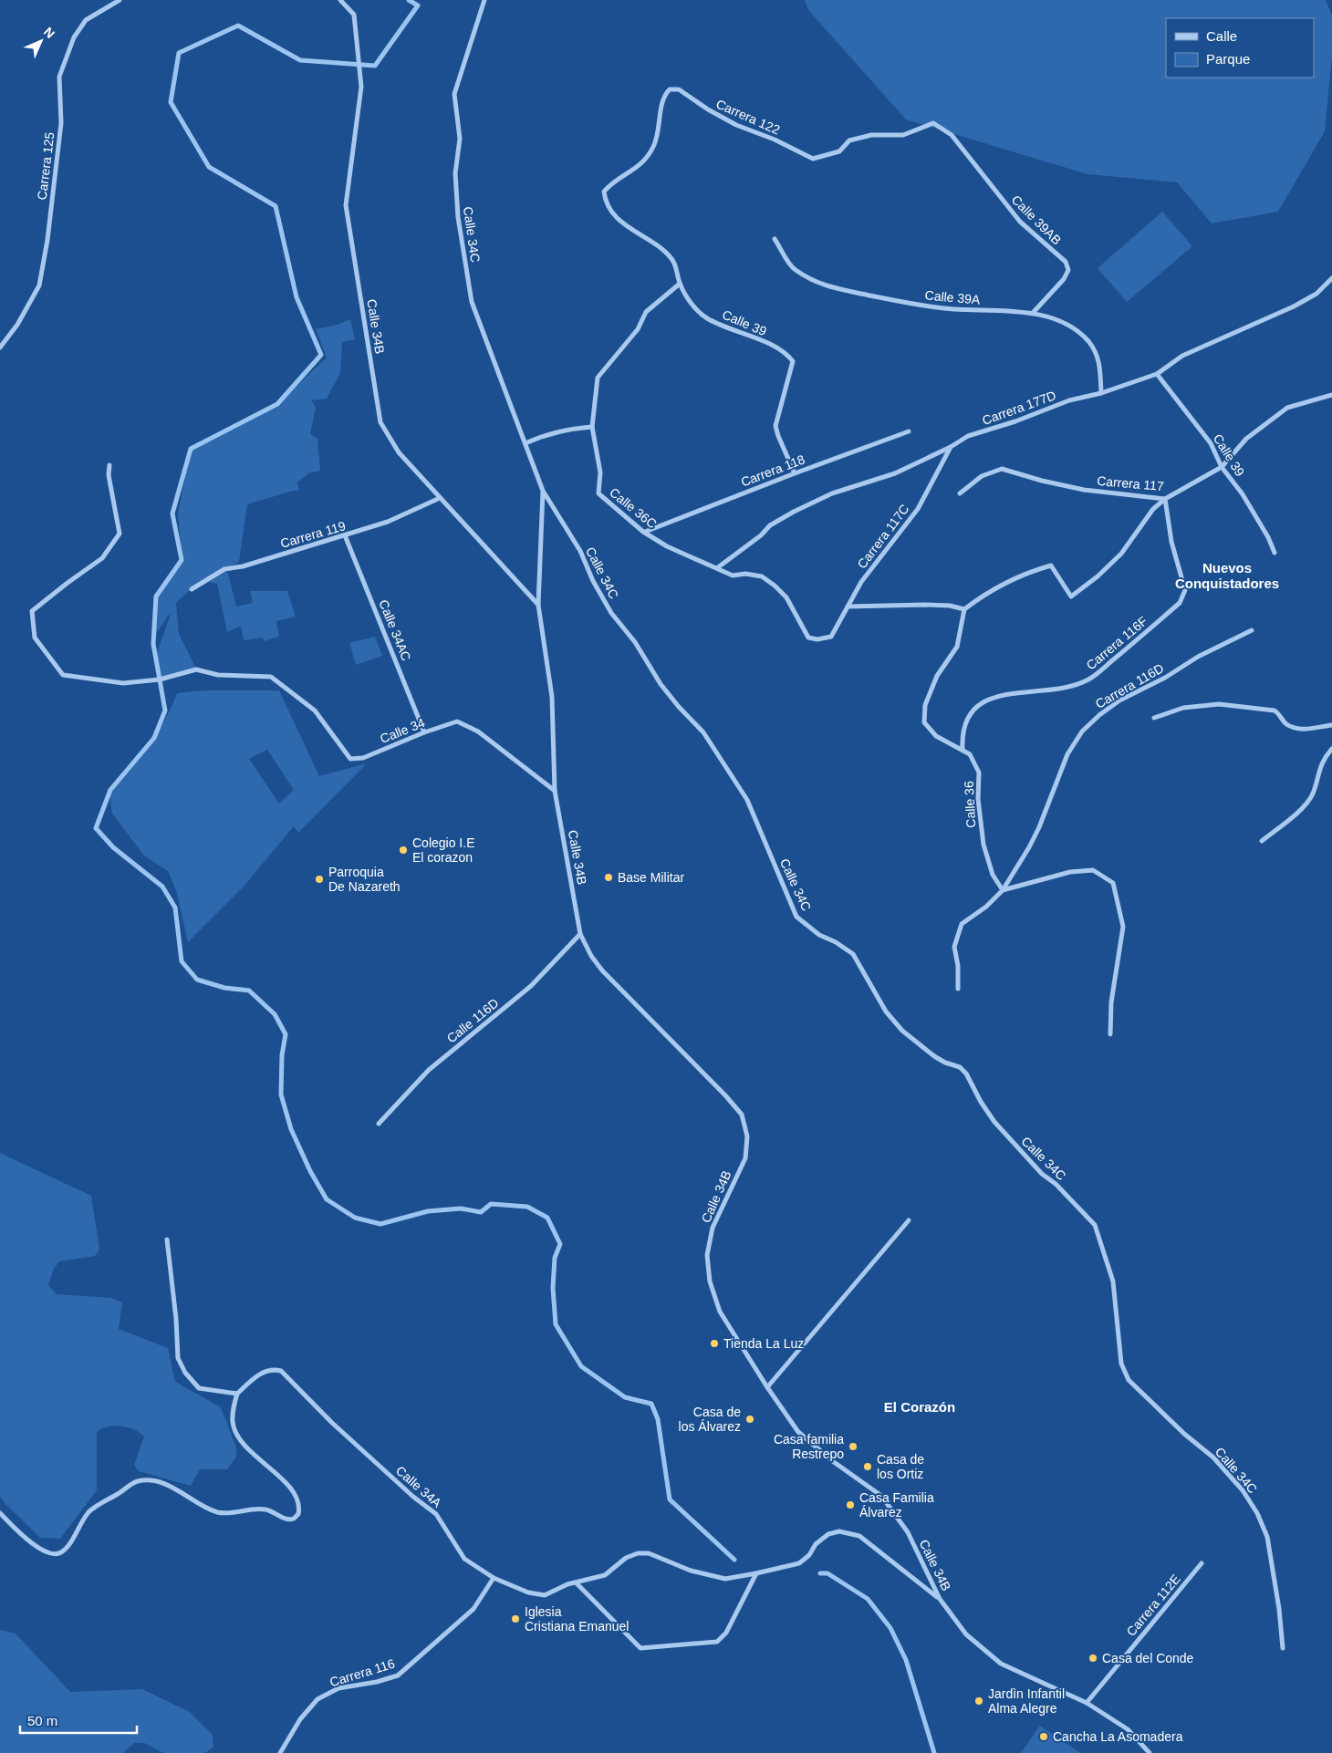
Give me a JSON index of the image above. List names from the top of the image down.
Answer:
{
  "streets": {
    "street": [
      "Carrera 122",
      "Carrera 125",
      "Calle 39AB",
      "Calle 34C",
      "Calle 39A",
      "Calle 39",
      "Calle 34B",
      "Carrera 177D",
      "Carrera 118",
      "Carrera 117",
      "Calle 36C",
      "Carrera 119",
      "Carrera 117C",
      "Calle 34AC",
      "Carrera 116F",
      "Carrera 116D",
      "Calle 34",
      "Calle 36",
      "Calle 116D",
      "Calle 34A",
      "Carrera 112E",
      "Carrera 116"
    ]
  },
  "crossings": [
    ["Carrera 122", "Calle 39AB"],
    ["Carrera 122", "Calle 39"],
    ["Calle 39AB", "Calle 39A"],
    ["Calle 34C", "Calle 34B"],
    ["Calle 39A", "Carrera 177D"],
    ["Calle 39", "Carrera 177D"],
    ["Calle 39", "Carrera 118"],
    ["Calle 39", "Carrera 117"],
    ["Calle 39", "Calle 36C"],
    ["Calle 34B", "Carrera 119"],
    ["Calle 34B", "Calle 34"],
    ["Calle 34B", "Calle 116D"],
    ["Calle 34B", "Calle 34A"],
    ["Calle 34B", "Carrera 112E"],
    ["Carrera 177D", "Calle 36C"],
    ["Carrera 177D", "Carrera 117C"],
    ["Carrera 118", "Calle 36C"],
    ["Carrera 117", "Carrera 116F"],
    ["Calle 36C", "Carrera 117C"],
    ["Carrera 119", "Calle 34AC"],
    ["Calle 34AC", "Calle 34"],
    ["Carrera 116F", "Calle 36"],
    ["Carrera 116D", "Calle 36"],
    ["Calle 34A", "Carrera 116"]
  ],
  "districts": ["Nuevos Conquistadores", "El Corazón"],
  "places": [
    "Colegio I.E El corazon",
    "Base Militar",
    "Parroquia De Nazareth",
    "Tienda La Luz",
    "Casa de los Álvarez",
    "Casa familia Restrepo",
    "Casa de los Ortiz",
    "Casa Familia Álvarez",
    "Iglesia Cristiana Emanuel",
    "Casa del Conde",
    "Jardìn Infantil Alma Alegre",
    "Cancha La Asomadera"
  ],
  "legend": ["Calle", "Parque"],
  "scale_bar": "50 m",
  "north": "top right"
}
